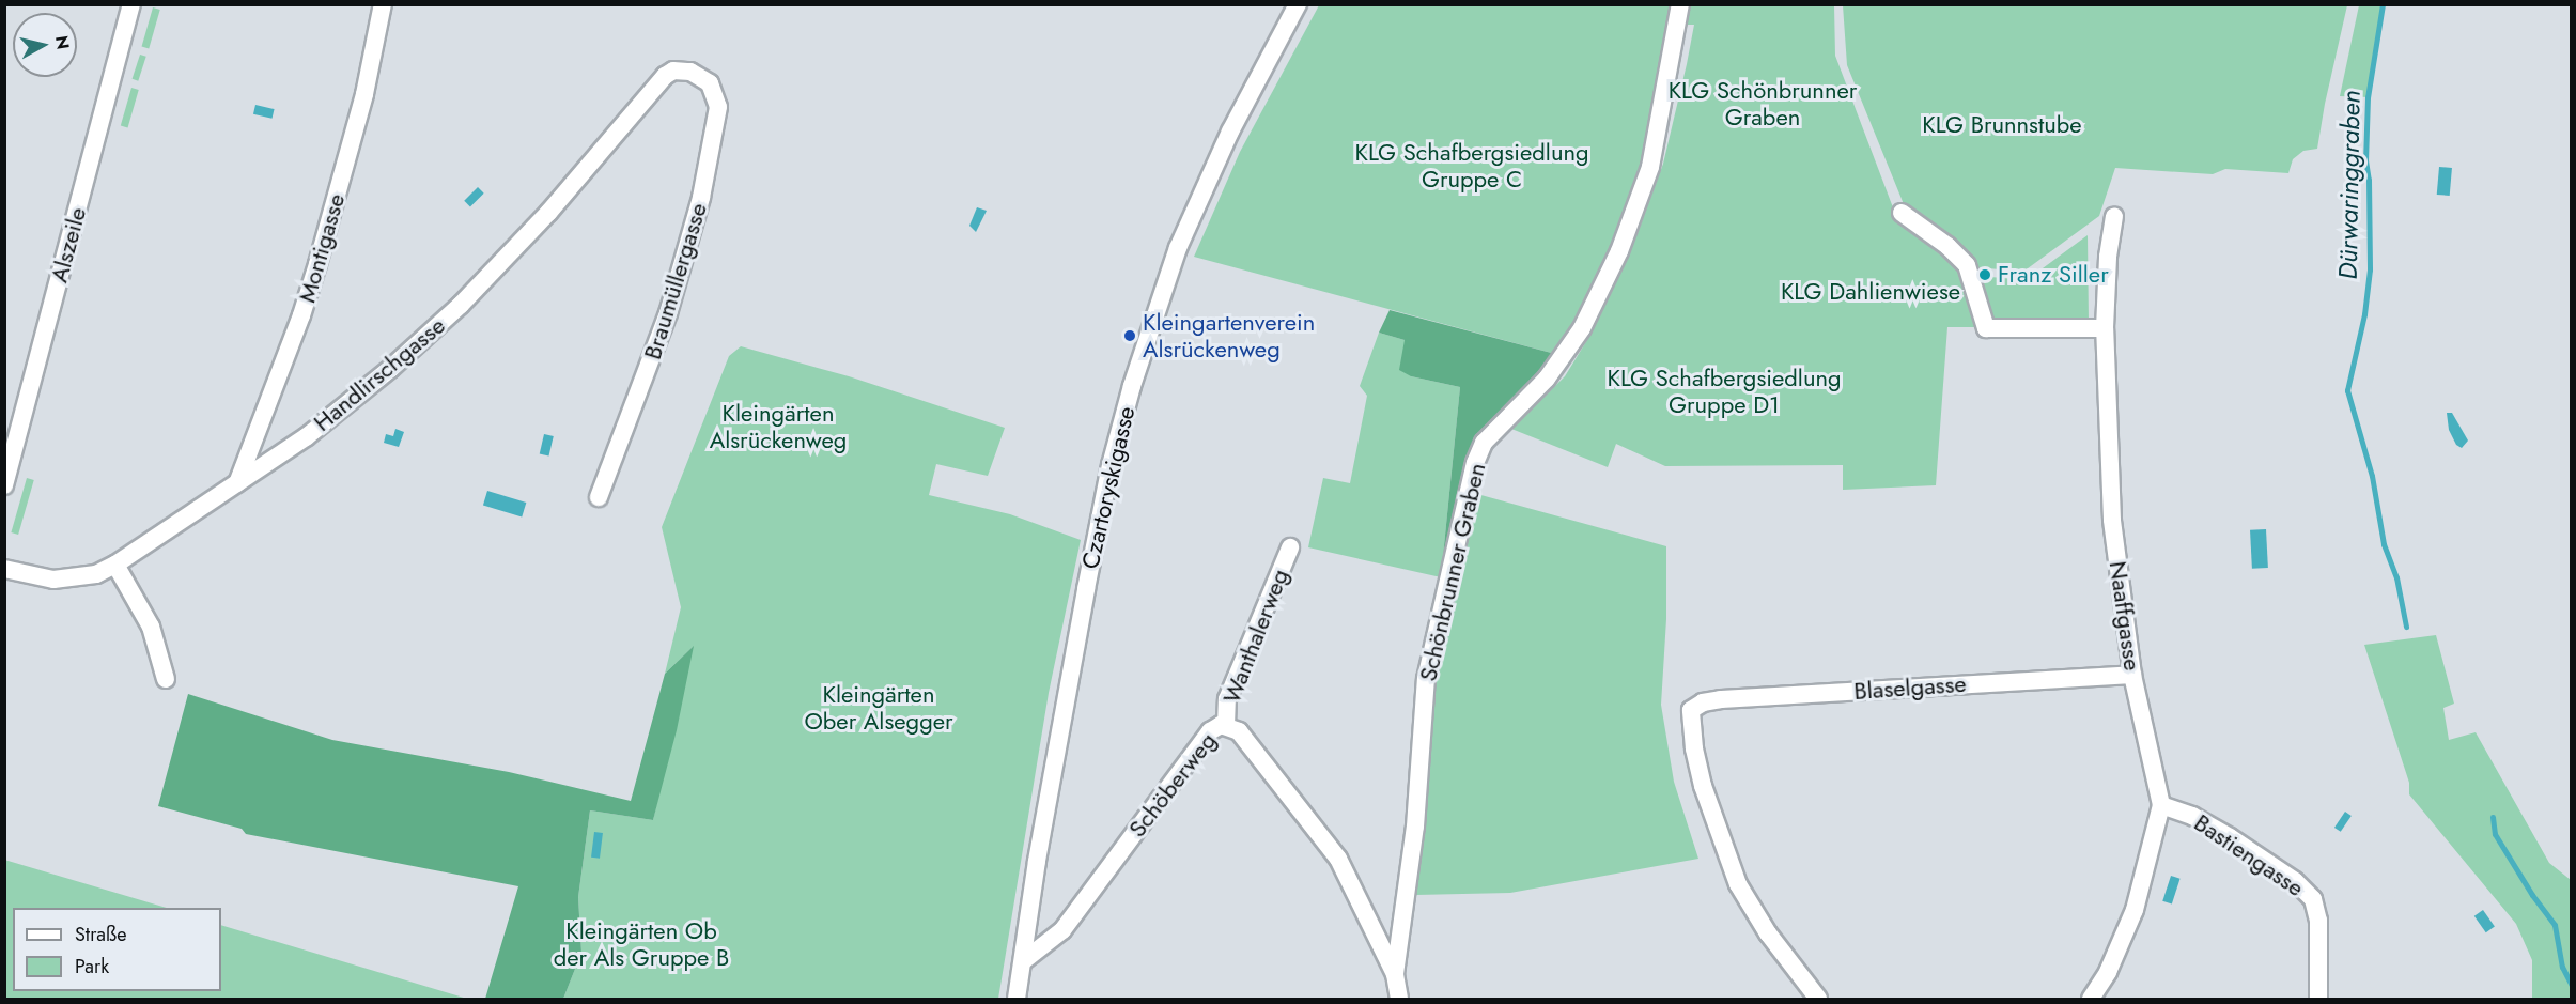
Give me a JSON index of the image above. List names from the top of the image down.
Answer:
{
  "streets": {
    "street": [
      "Alszeile",
      "Montigasse",
      "Braumüllergasse",
      "Handlirschgasse",
      "Czartoryskigasse",
      "Schönbrunner Graben",
      "Naaffgasse",
      "Wanthalerweg",
      "Blaselgasse",
      "Schöberweg",
      "Bastiengasse"
    ]
  },
  "crossings": [
    ["Montigasse", "Handlirschgasse"],
    ["Braumüllergasse", "Handlirschgasse"],
    ["Czartoryskigasse", "Schöberweg"],
    ["Schönbrunner Graben", "Schöberweg"],
    ["Naaffgasse", "Blaselgasse"],
    ["Naaffgasse", "Bastiengasse"],
    ["Wanthalerweg", "Schöberweg"]
  ],
  "water": ["Dürwaringgraben"],
  "parks": [
    "KLG Schönbrunner Graben",
    "KLG Brunnstube",
    "KLG Schafbergsiedlung Gruppe C",
    "KLG Dahlienwiese",
    "KLG Schafbergsiedlung Gruppe D1",
    "Kleingärten Alsrückenweg",
    "Kleingärten Ober Alsegger",
    "Kleingärten Ob der Als Gruppe B"
  ],
  "places": ["Franz Siller", "Kleingartenverein Alsrückenweg"],
  "legend": ["Straße", "Park"],
  "north": "right"
}
